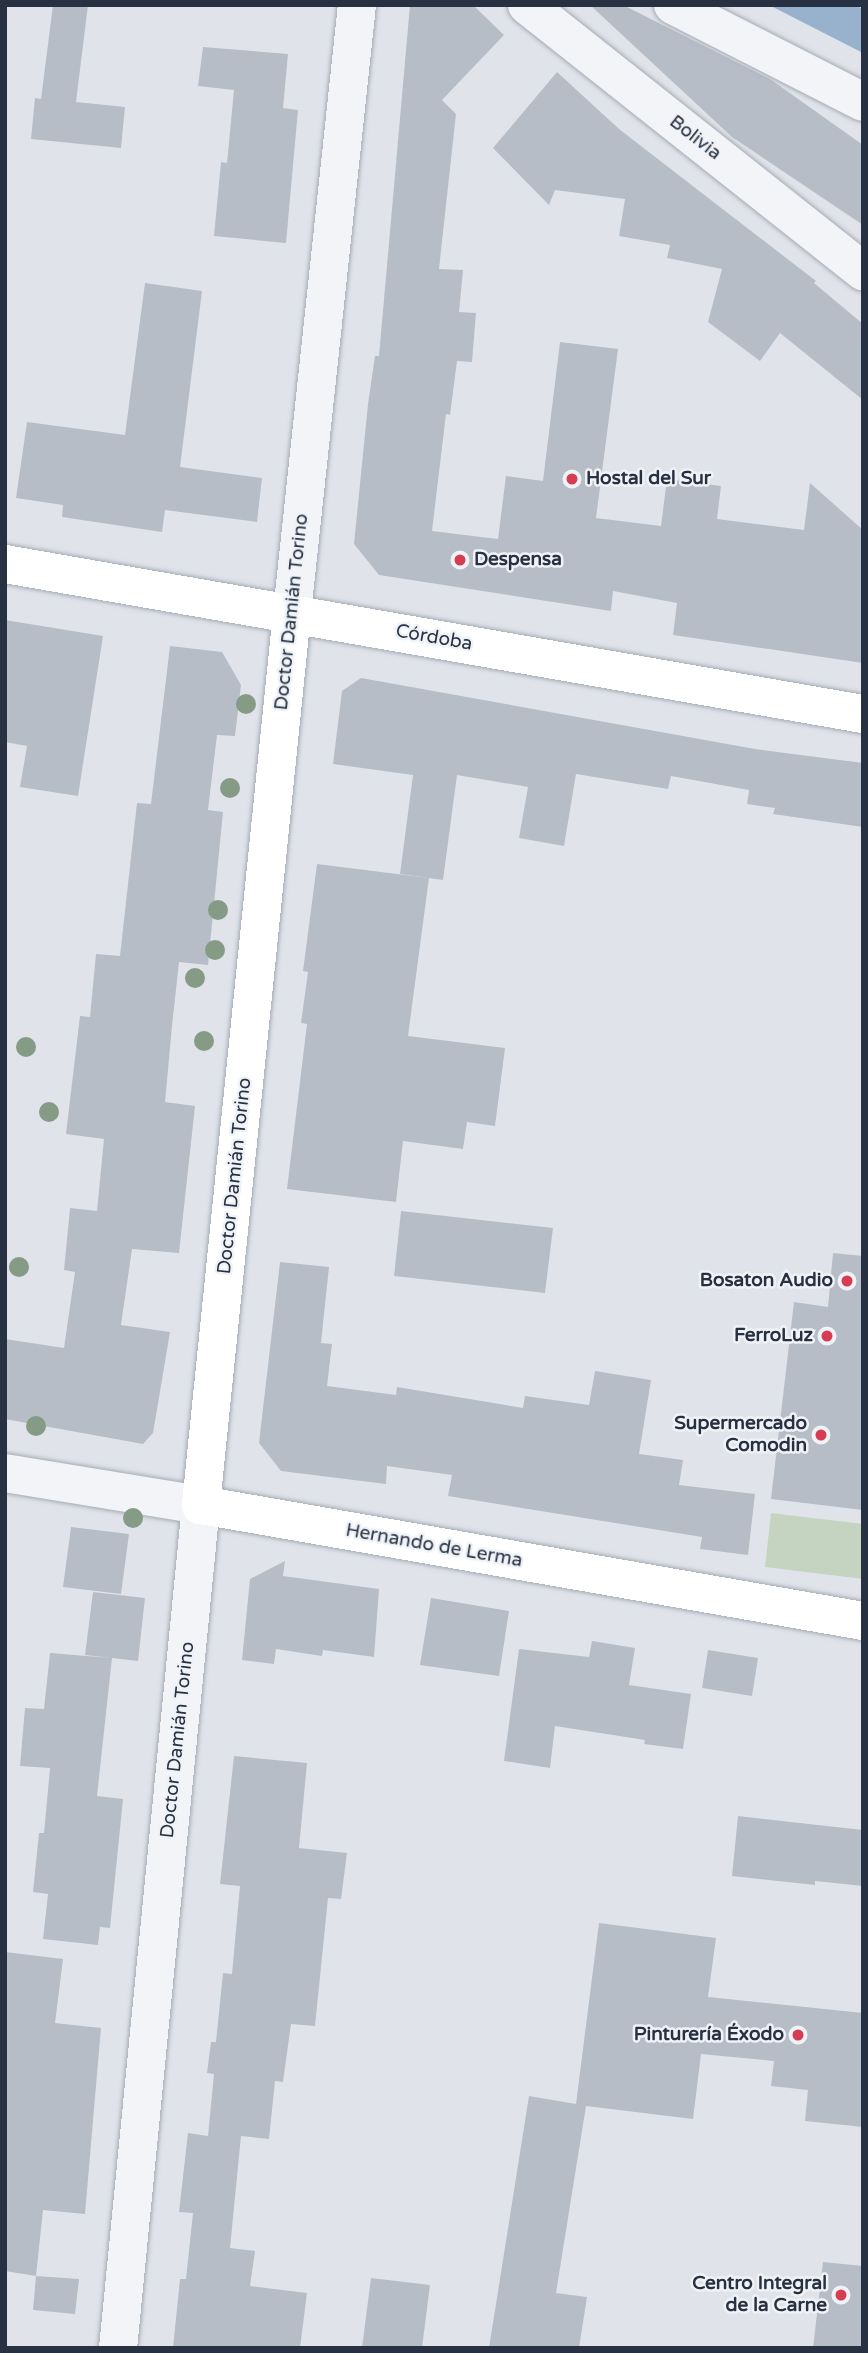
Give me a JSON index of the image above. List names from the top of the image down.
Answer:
{
  "streets": {
    "main road": ["Doctor Damián Torino", "Córdoba", "Hernando de Lerma"],
    "street": ["Bolivia"]
  },
  "crossings": [
    ["Doctor Damián Torino", "Córdoba"],
    ["Doctor Damián Torino", "Hernando de Lerma"]
  ],
  "places": [
    "Hostal del Sur",
    "Despensa",
    "Bosaton Audio",
    "FerroLuz",
    "Supermercado Comodin",
    "Pinturería Éxodo",
    "Centro Integral de la Carne"
  ]
}
